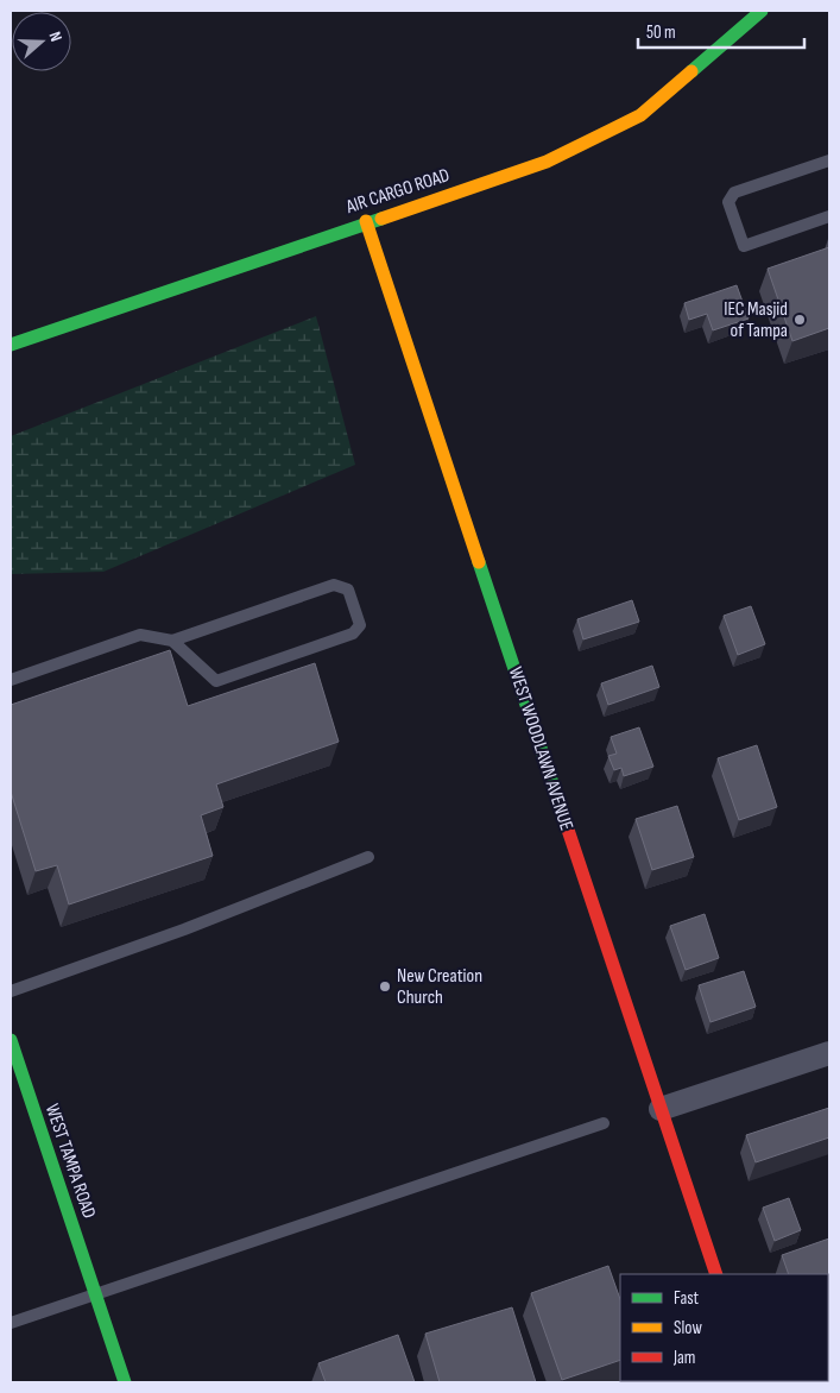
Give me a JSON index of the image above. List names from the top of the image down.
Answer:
{
  "streets": {
    "street": ["AIR CARGO ROAD", "WEST WOODLAWN AVENUE", "WEST TAMPA ROAD"]
  },
  "crossings": [
    ["AIR CARGO ROAD", "WEST WOODLAWN AVENUE"]
  ],
  "places": ["IEC Masjid of Tampa", "New Creation Church"],
  "legend": ["Fast", "Slow", "Jam"],
  "scale_bar": "50 m",
  "north": "right"
}
